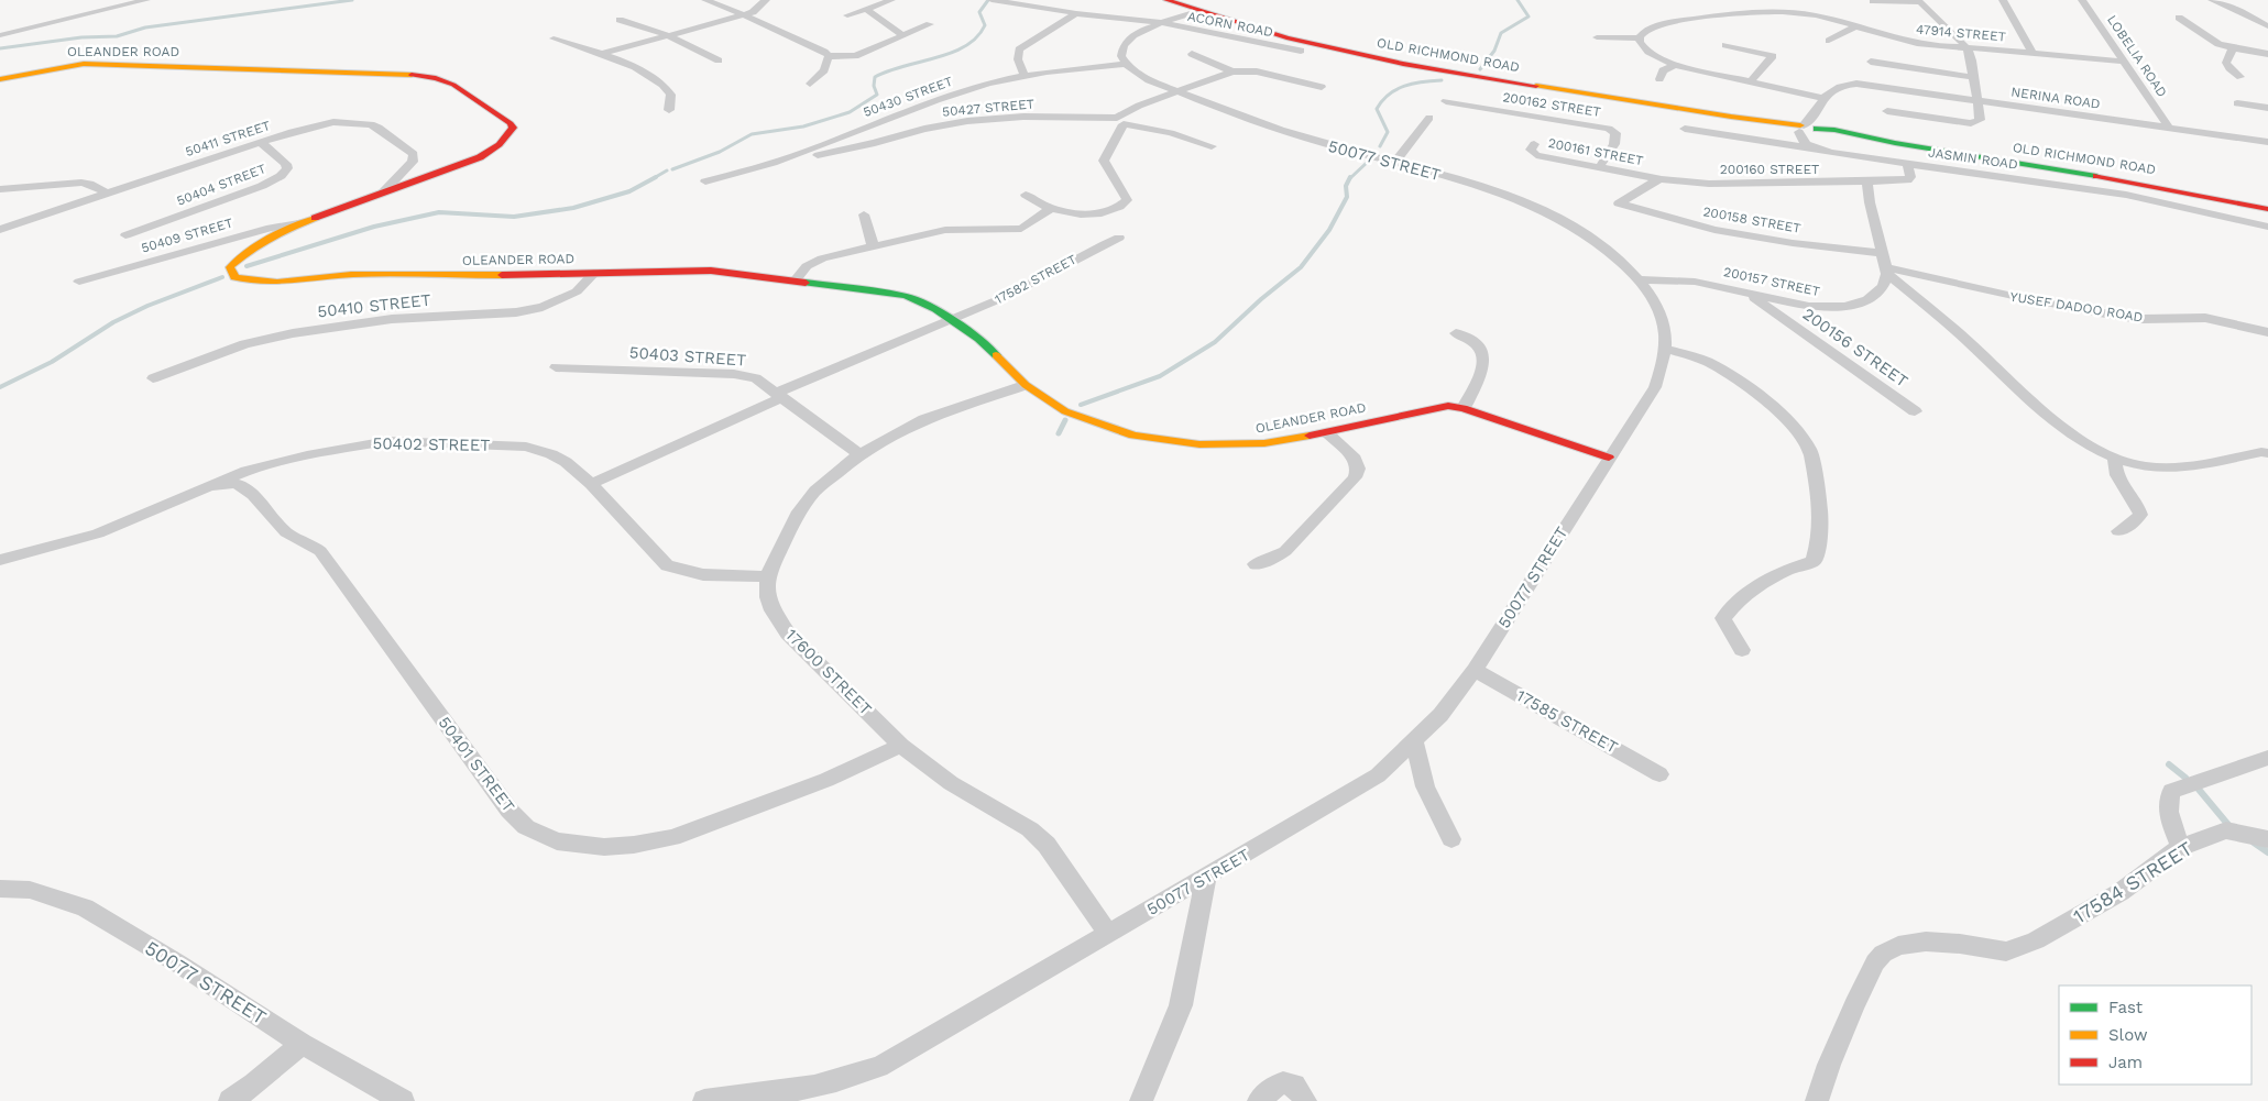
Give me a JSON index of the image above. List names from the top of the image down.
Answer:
{
  "streets": {
    "street": [
      "ACORN ROAD",
      "47914 STREET",
      "OLEANDER ROAD",
      "OLD RICHMOND ROAD",
      "LOBELIA ROAD",
      "50430 STREET",
      "NERINA ROAD",
      "200162 STREET",
      "50427 STREET",
      "50411 STREET",
      "200161 STREET",
      "JASMIN ROAD",
      "50077 STREET",
      "200160 STREET",
      "50404 STREET",
      "200158 STREET",
      "50409 STREET",
      "17582 STREET",
      "200157 STREET",
      "50410 STREET",
      "YUSEF DADOO ROAD",
      "200156 STREET",
      "50403 STREET",
      "50402 STREET",
      "17600 STREET",
      "17585 STREET",
      "50401 STREET",
      "17584 STREET"
    ]
  },
  "crossings": [
    ["47914 STREET", "LOBELIA ROAD"],
    ["OLEANDER ROAD", "50411 STREET"],
    ["OLEANDER ROAD", "50077 STREET"],
    ["OLEANDER ROAD", "50409 STREET"],
    ["OLEANDER ROAD", "17582 STREET"],
    ["OLEANDER ROAD", "50410 STREET"],
    ["OLEANDER ROAD", "17600 STREET"],
    ["OLD RICHMOND ROAD", "JASMIN ROAD"],
    ["LOBELIA ROAD", "NERINA ROAD"],
    ["50430 STREET", "50427 STREET"],
    ["50430 STREET", "50077 STREET"],
    ["200162 STREET", "200161 STREET"],
    ["50411 STREET", "50404 STREET"],
    ["200161 STREET", "200160 STREET"],
    ["200161 STREET", "200158 STREET"],
    ["JASMIN ROAD", "200160 STREET"],
    ["50077 STREET", "200157 STREET"],
    ["50077 STREET", "17600 STREET"],
    ["50077 STREET", "17585 STREET"],
    ["200160 STREET", "200158 STREET"],
    ["17582 STREET", "50403 STREET"],
    ["17582 STREET", "50402 STREET"],
    ["200157 STREET", "YUSEF DADOO ROAD"],
    ["200157 STREET", "200156 STREET"],
    ["50403 STREET", "17600 STREET"],
    ["50402 STREET", "17600 STREET"],
    ["50402 STREET", "50401 STREET"],
    ["17600 STREET", "50401 STREET"]
  ],
  "legend": ["Fast", "Slow", "Jam"]
}
